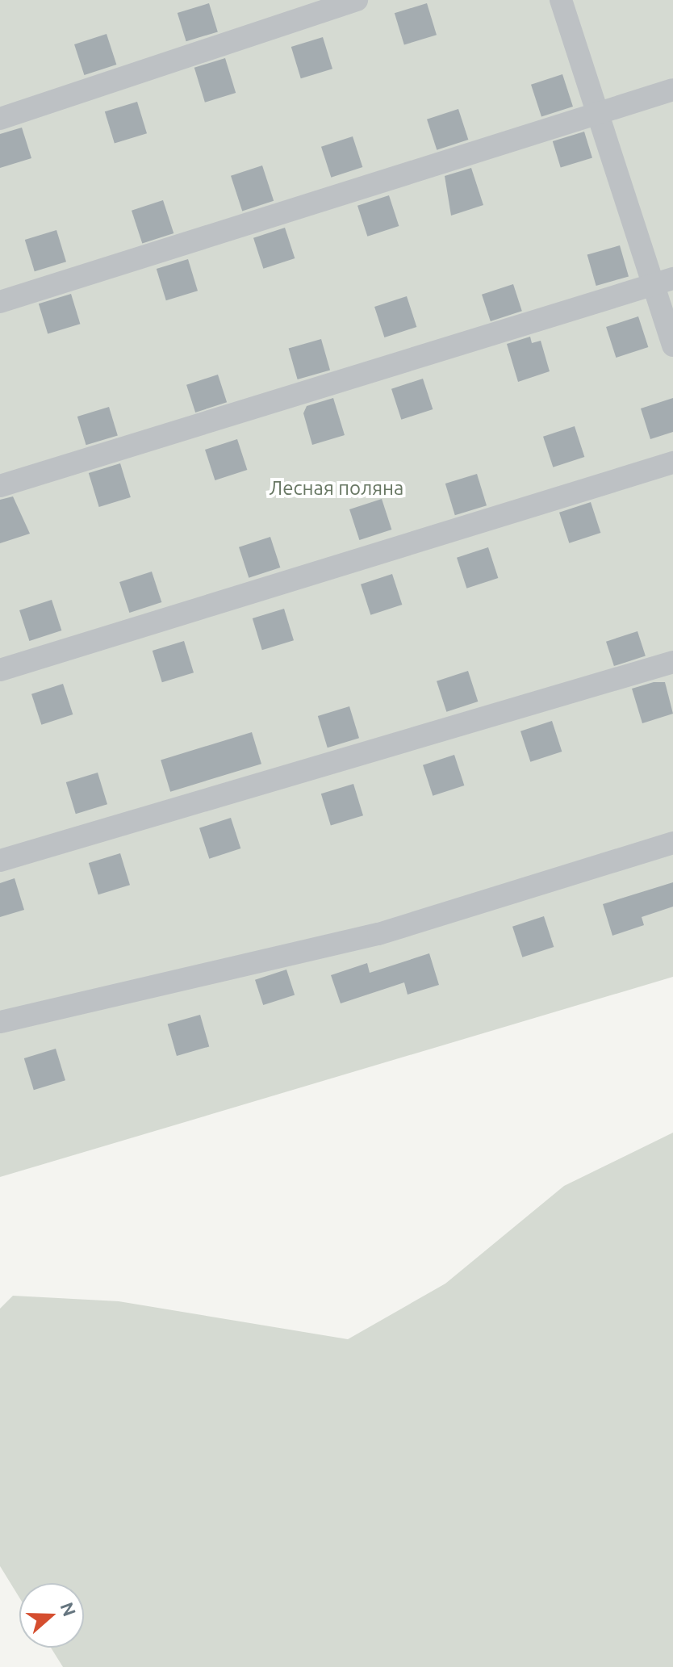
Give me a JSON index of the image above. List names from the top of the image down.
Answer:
{
  "parks": ["Лесная поляна"],
  "north": "right"
}
